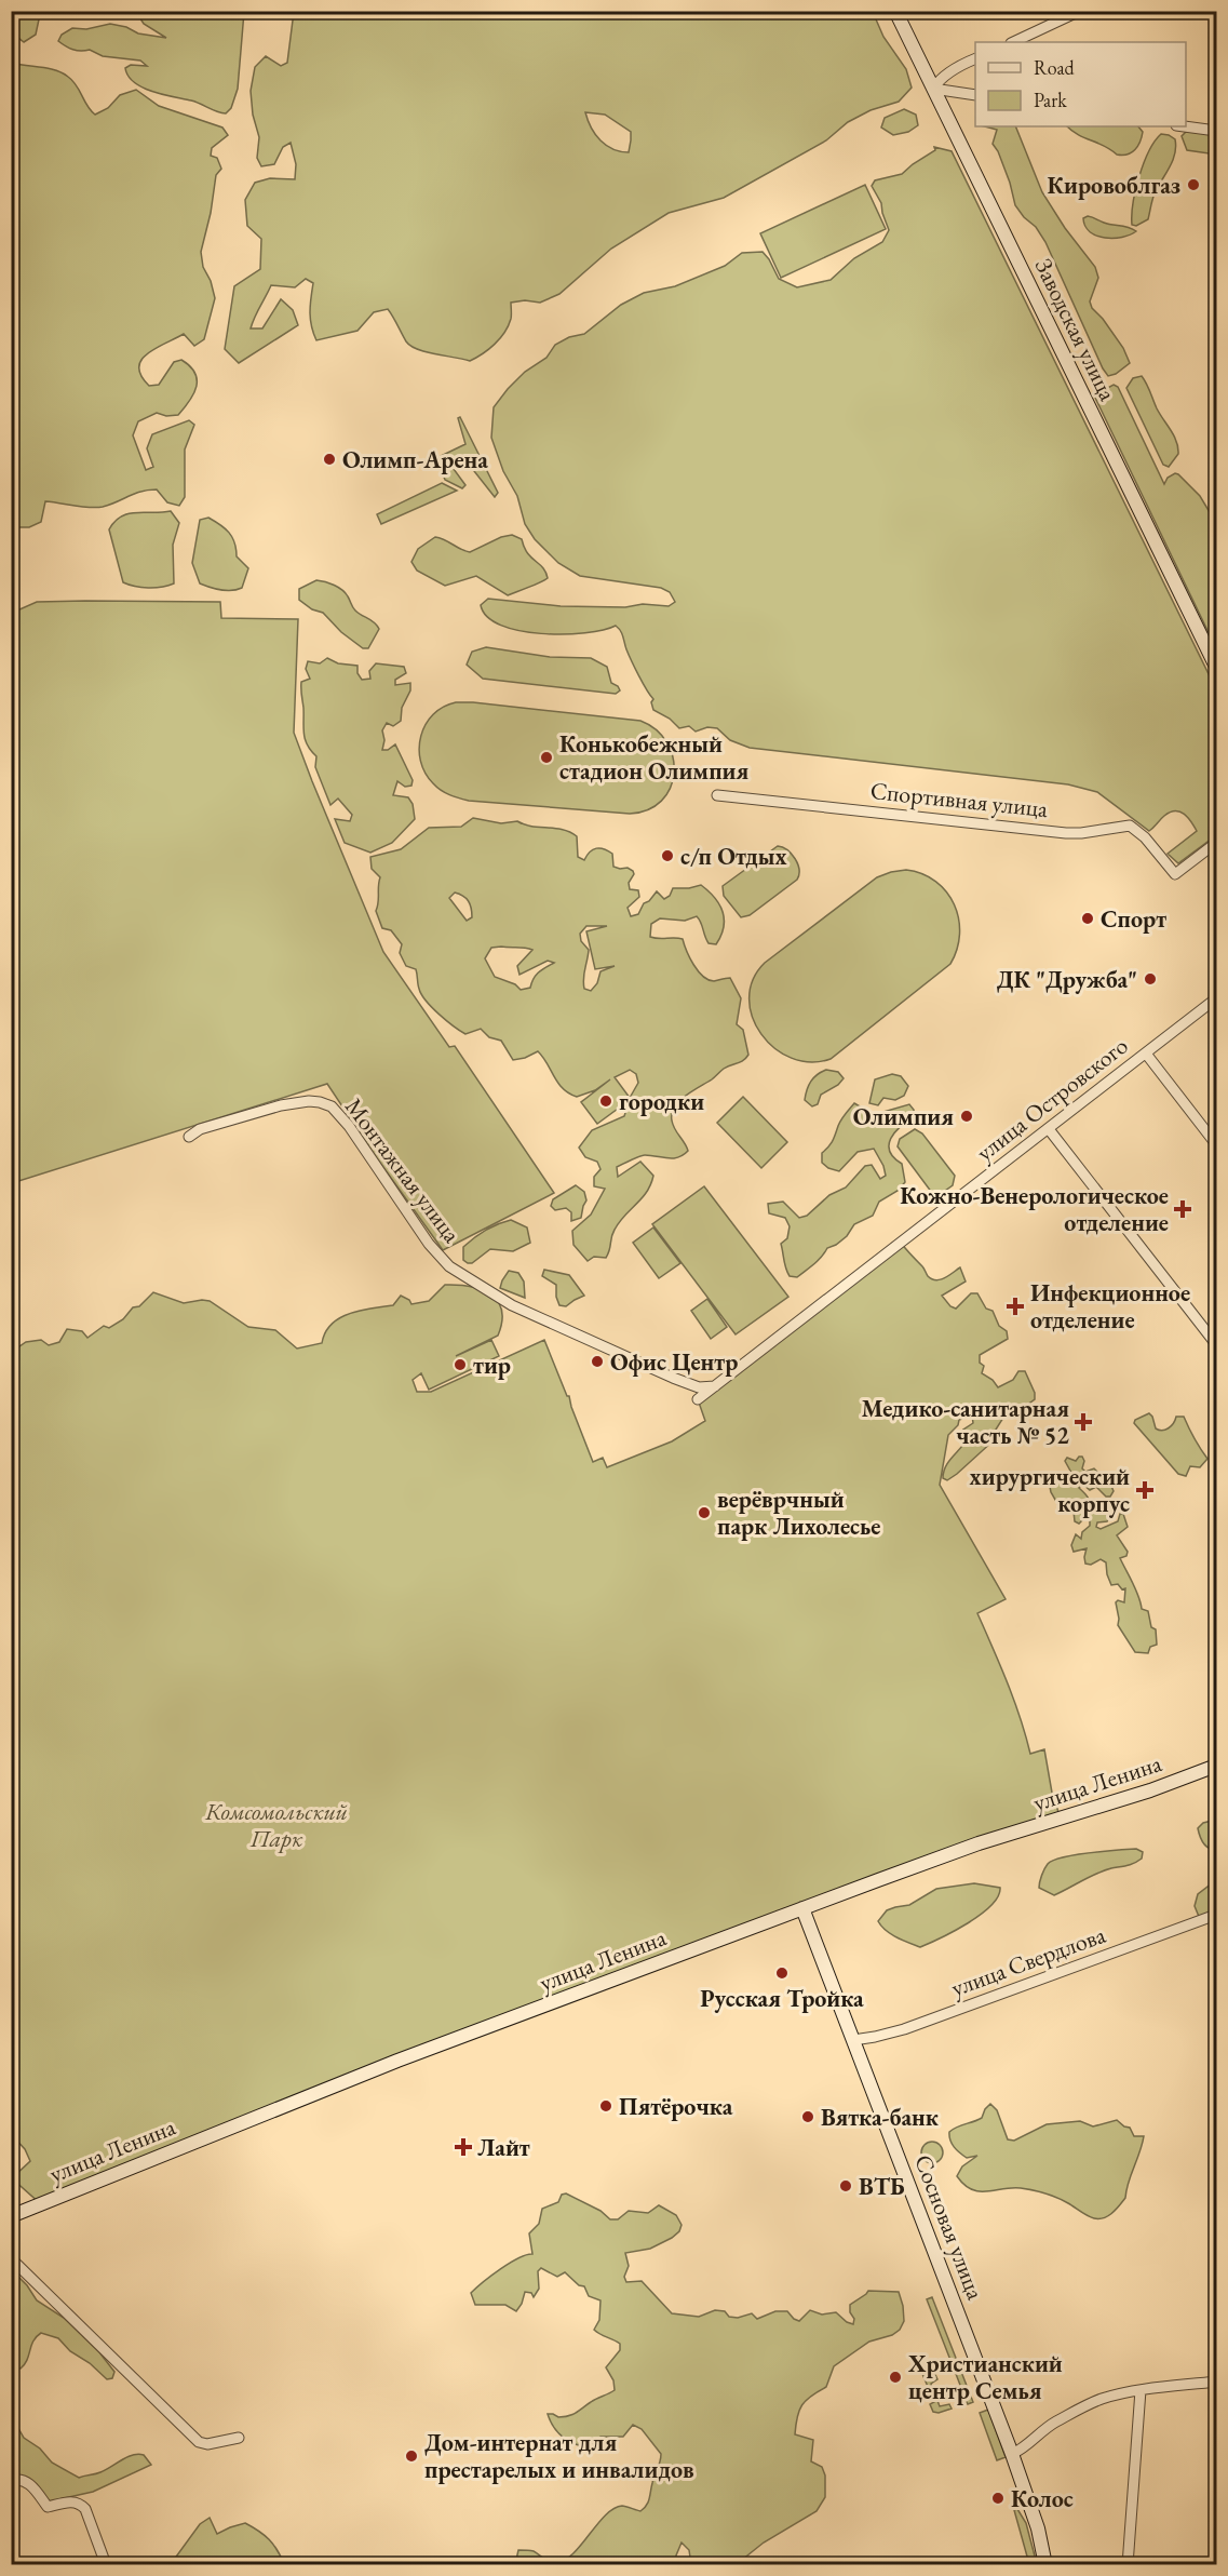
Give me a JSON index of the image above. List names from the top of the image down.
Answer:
{
  "streets": {
    "main road": ["Заводская улица", "улица Ленина", "Сосновая улица"],
    "street": [
      "Спортивная улица",
      "улица Островского",
      "Монтажная улица",
      "улица Свердлова"
    ]
  },
  "crossings": [
    ["улица Островского", "Монтажная улица"],
    ["улица Ленина", "Сосновая улица"],
    ["улица Свердлова", "Сосновая улица"]
  ],
  "parks": ["Комсомольский Парк"],
  "places": {
    "other": [
      "Кировоблгаз",
      "Олимп-Арена",
      "Конькобежный стадион Олимпия",
      "с/п Отдых",
      "Спорт",
      "ДК \"Дружба\"",
      "городки",
      "Олимпия",
      "Офис Центр",
      "тир",
      "верёврчный парк Лихолесье",
      "Русская Тройка",
      "Пятёрочка",
      "Вятка-банк",
      "ВТБ",
      "Христианский центр Семья",
      "Дом-интернат для престарелых и инвалидов",
      "Колос"
    ],
    "health": [
      "Кожно-Венерологическое отделение",
      "Инфекционное отделение",
      "Медико-санитарная часть № 52",
      "хирургический корпус",
      "Лайт"
    ]
  },
  "legend": ["Road", "Park"]
}
